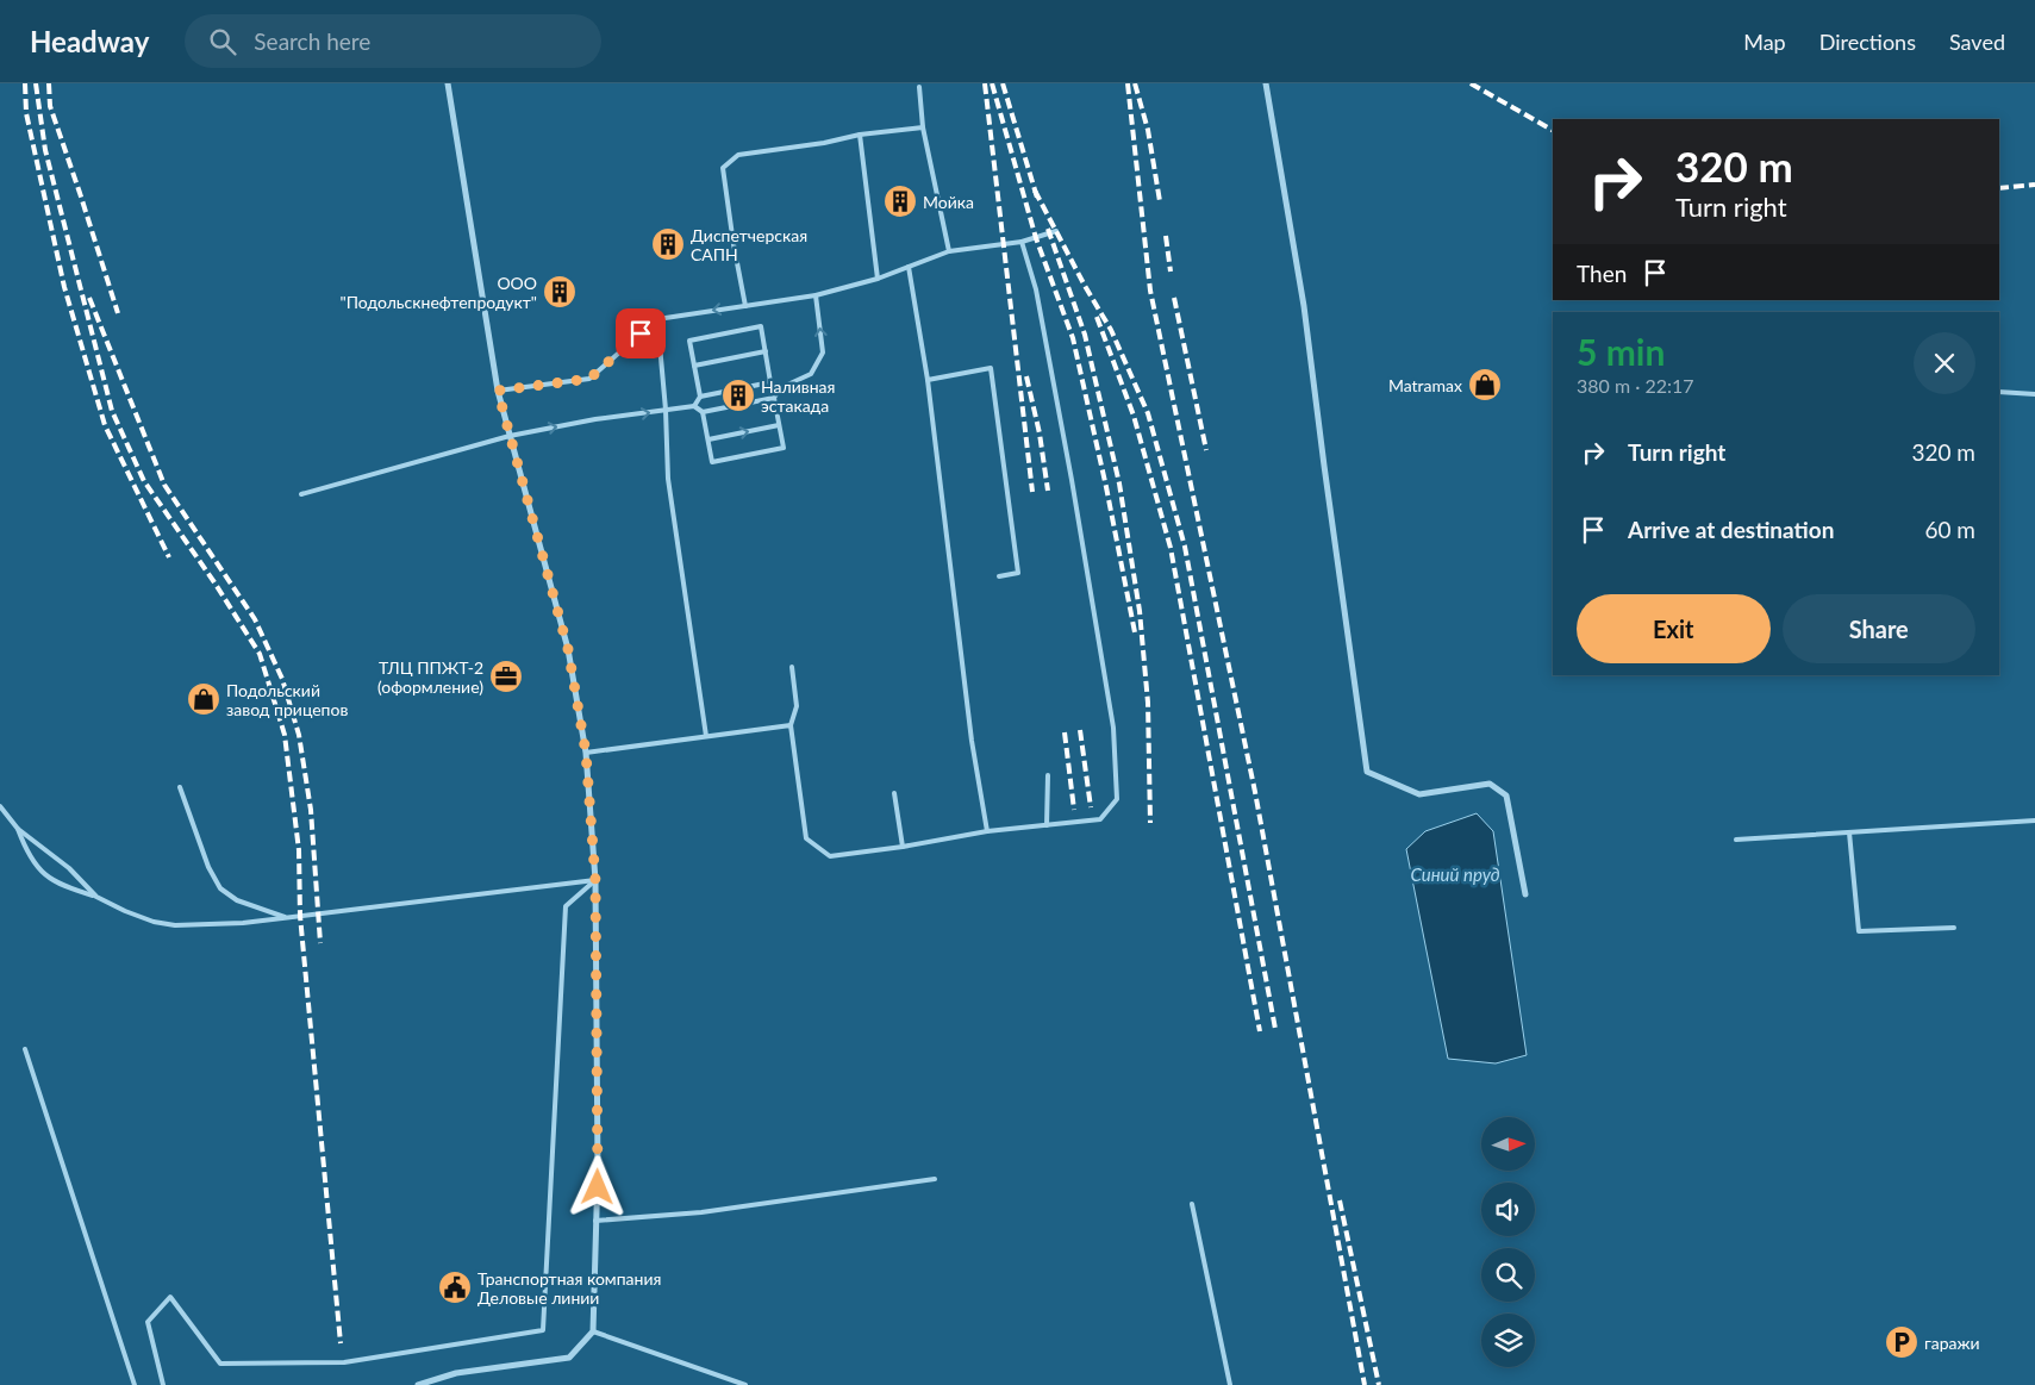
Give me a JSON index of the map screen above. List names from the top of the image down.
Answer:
{
  "water": ["Синий пруд"],
  "places": {
    "building": [
      "Мойка",
      "Диспетчерская САПН",
      "ООО \"Подольскнефтепродукт\"",
      "Наливная эстакада"
    ],
    "shop": ["Matramax", "Подольский завод прицепов"],
    "office": ["ТЛЦ ППЖТ-2 (оформление)"],
    "public building": ["Транспортная компания Деловые линии"],
    "parking": ["гаражи"]
  },
  "north": "right",
  "page": {
    "header": "Headway",
    "search": "Search here",
    "nav": ["Map", "Directions", "Saved"],
    "turn": ["320 m", "Turn right"],
    "then": "Then",
    "heading": ["5 min", "380 m · 22:17"],
    "list": [
      {
        "name": "Turn right",
        "value": "320 m"
      },
      {
        "name": "Arrive at destination",
        "value": "60 m"
      }
    ],
    "buttons": ["Exit", "Share"]
  }
}
